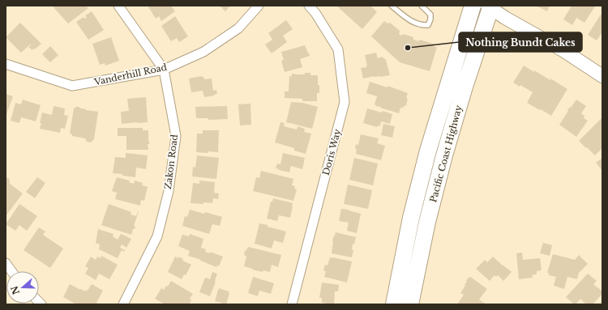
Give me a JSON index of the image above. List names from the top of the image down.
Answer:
{
  "streets": {
    "highway": ["Pacific Coast Highway"],
    "street": ["Vanderhill Road", "Doris Way", "Zakon Road"]
  },
  "crossings": [
    ["Vanderhill Road", "Zakon Road"]
  ],
  "places": ["Nothing Bundt Cakes"],
  "north": "left"
}
